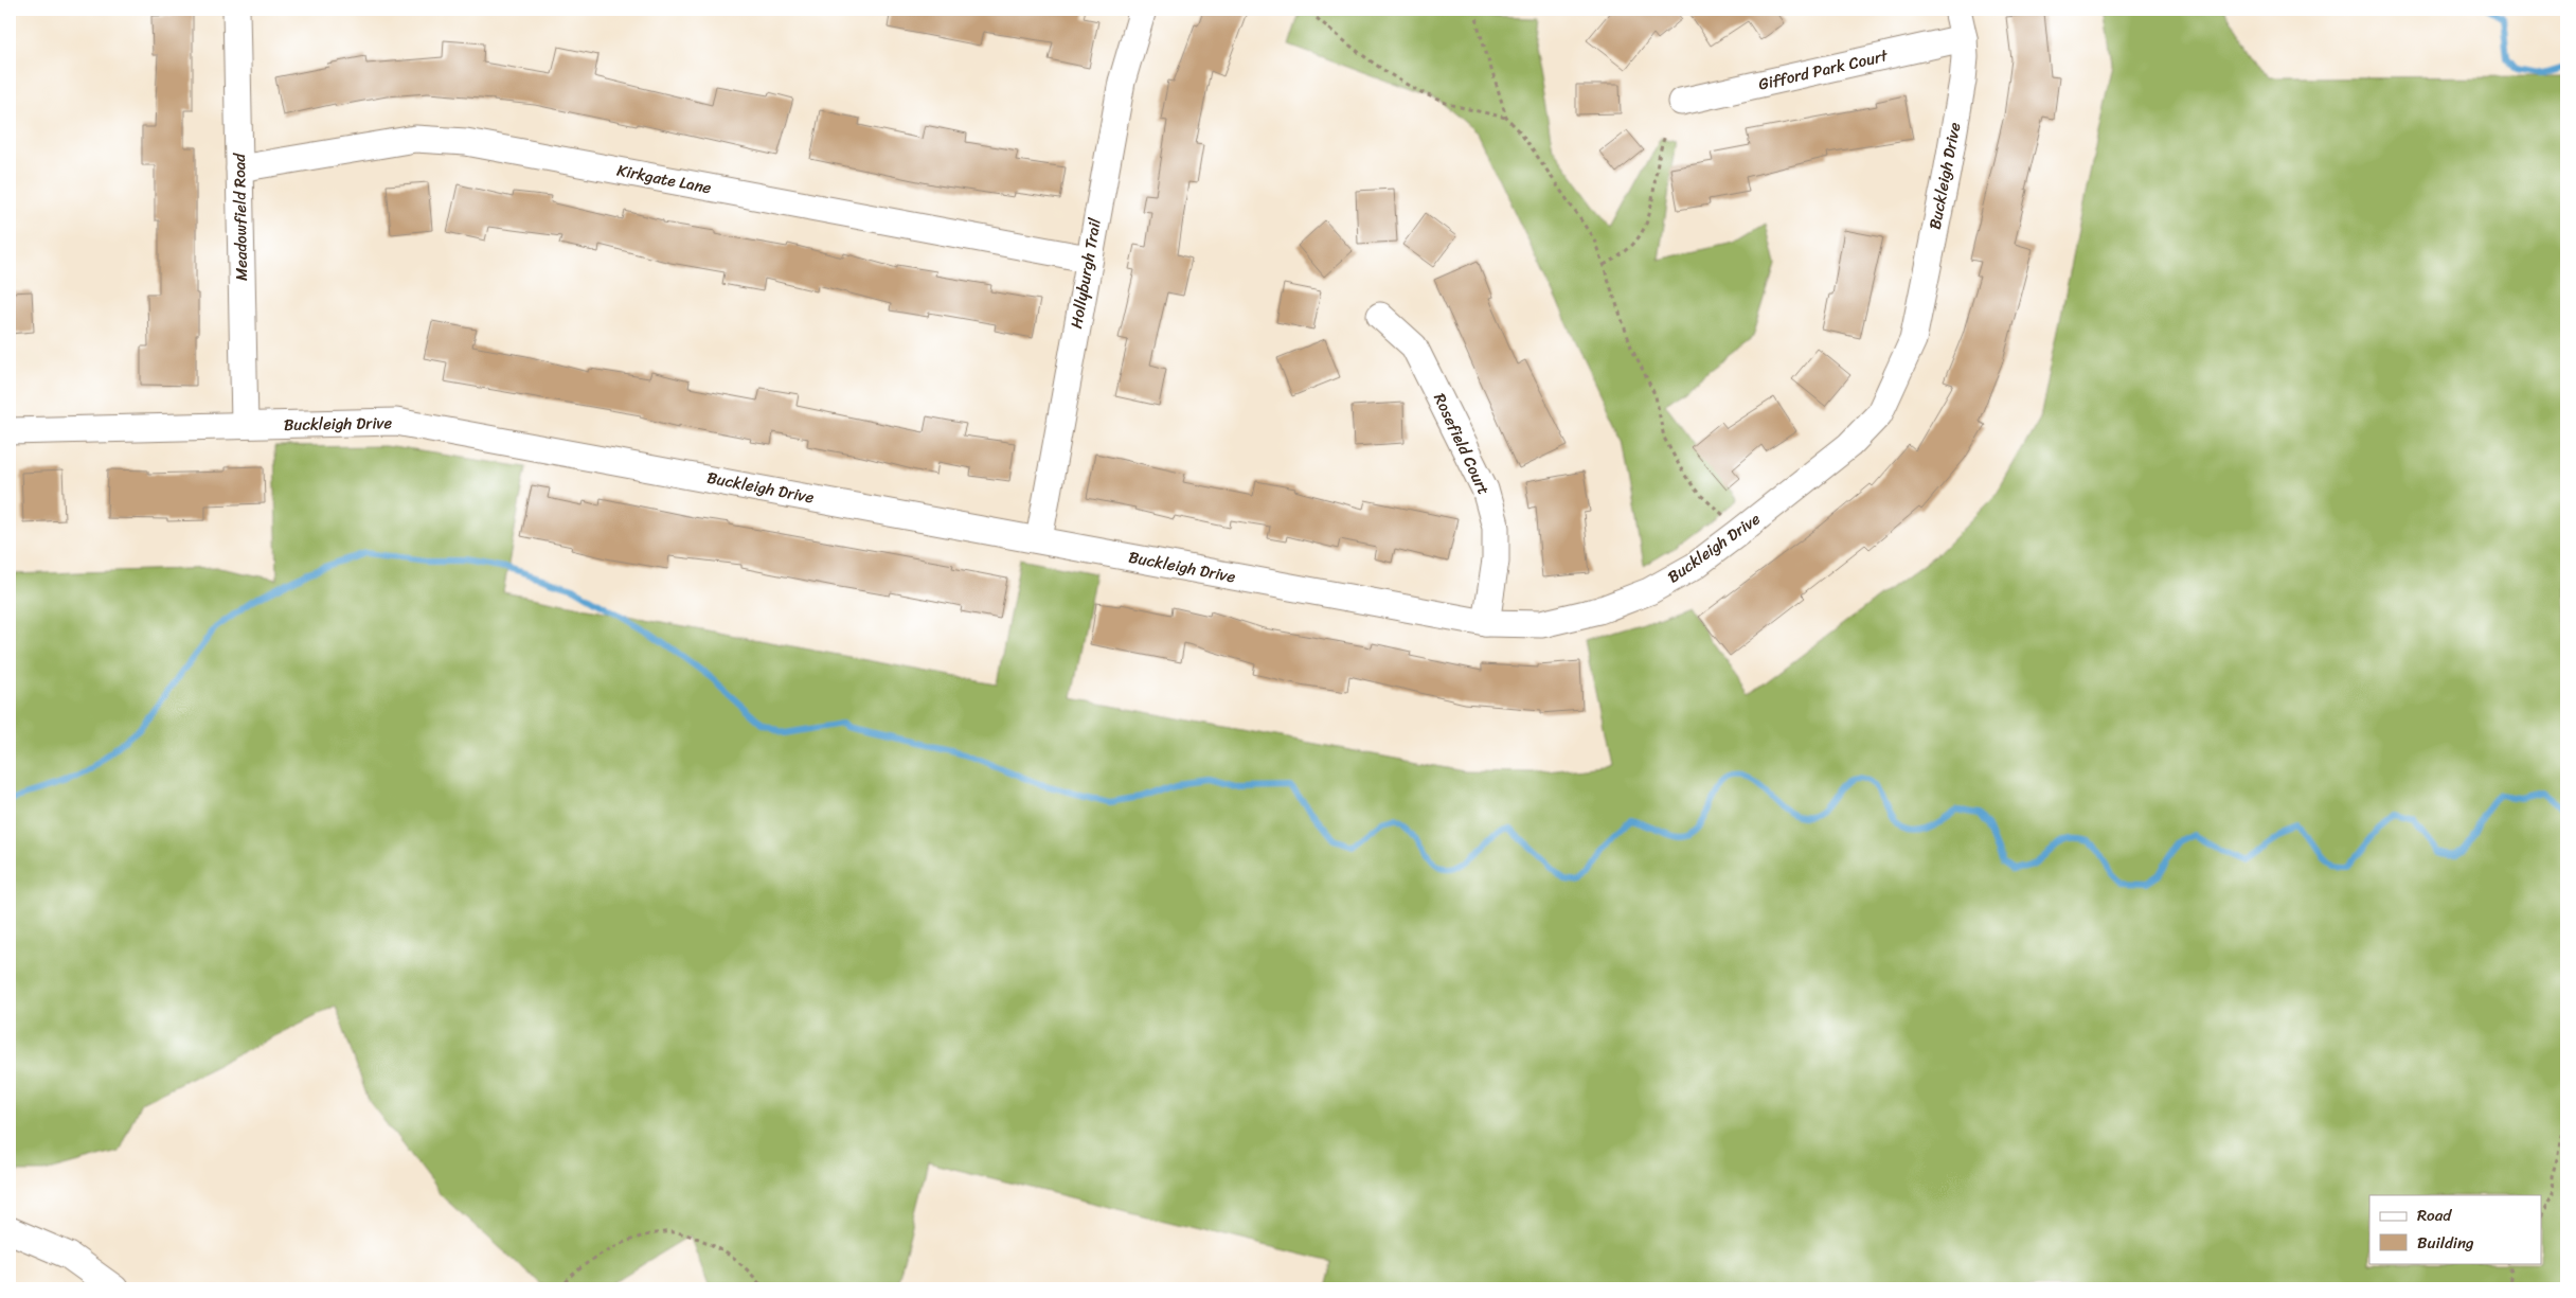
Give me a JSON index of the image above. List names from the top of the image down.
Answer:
{
  "streets": {
    "street": [
      "Gifford Park Court",
      "Buckleigh Drive",
      "Kirkgate Lane",
      "Meadowfield Road",
      "Hollyburgh Trail",
      "Rosefield Court"
    ]
  },
  "crossings": [
    ["Gifford Park Court", "Buckleigh Drive"],
    ["Buckleigh Drive", "Meadowfield Road"],
    ["Buckleigh Drive", "Hollyburgh Trail"],
    ["Buckleigh Drive", "Rosefield Court"],
    ["Kirkgate Lane", "Meadowfield Road"],
    ["Kirkgate Lane", "Hollyburgh Trail"]
  ],
  "legend": ["Road", "Building"]
}
